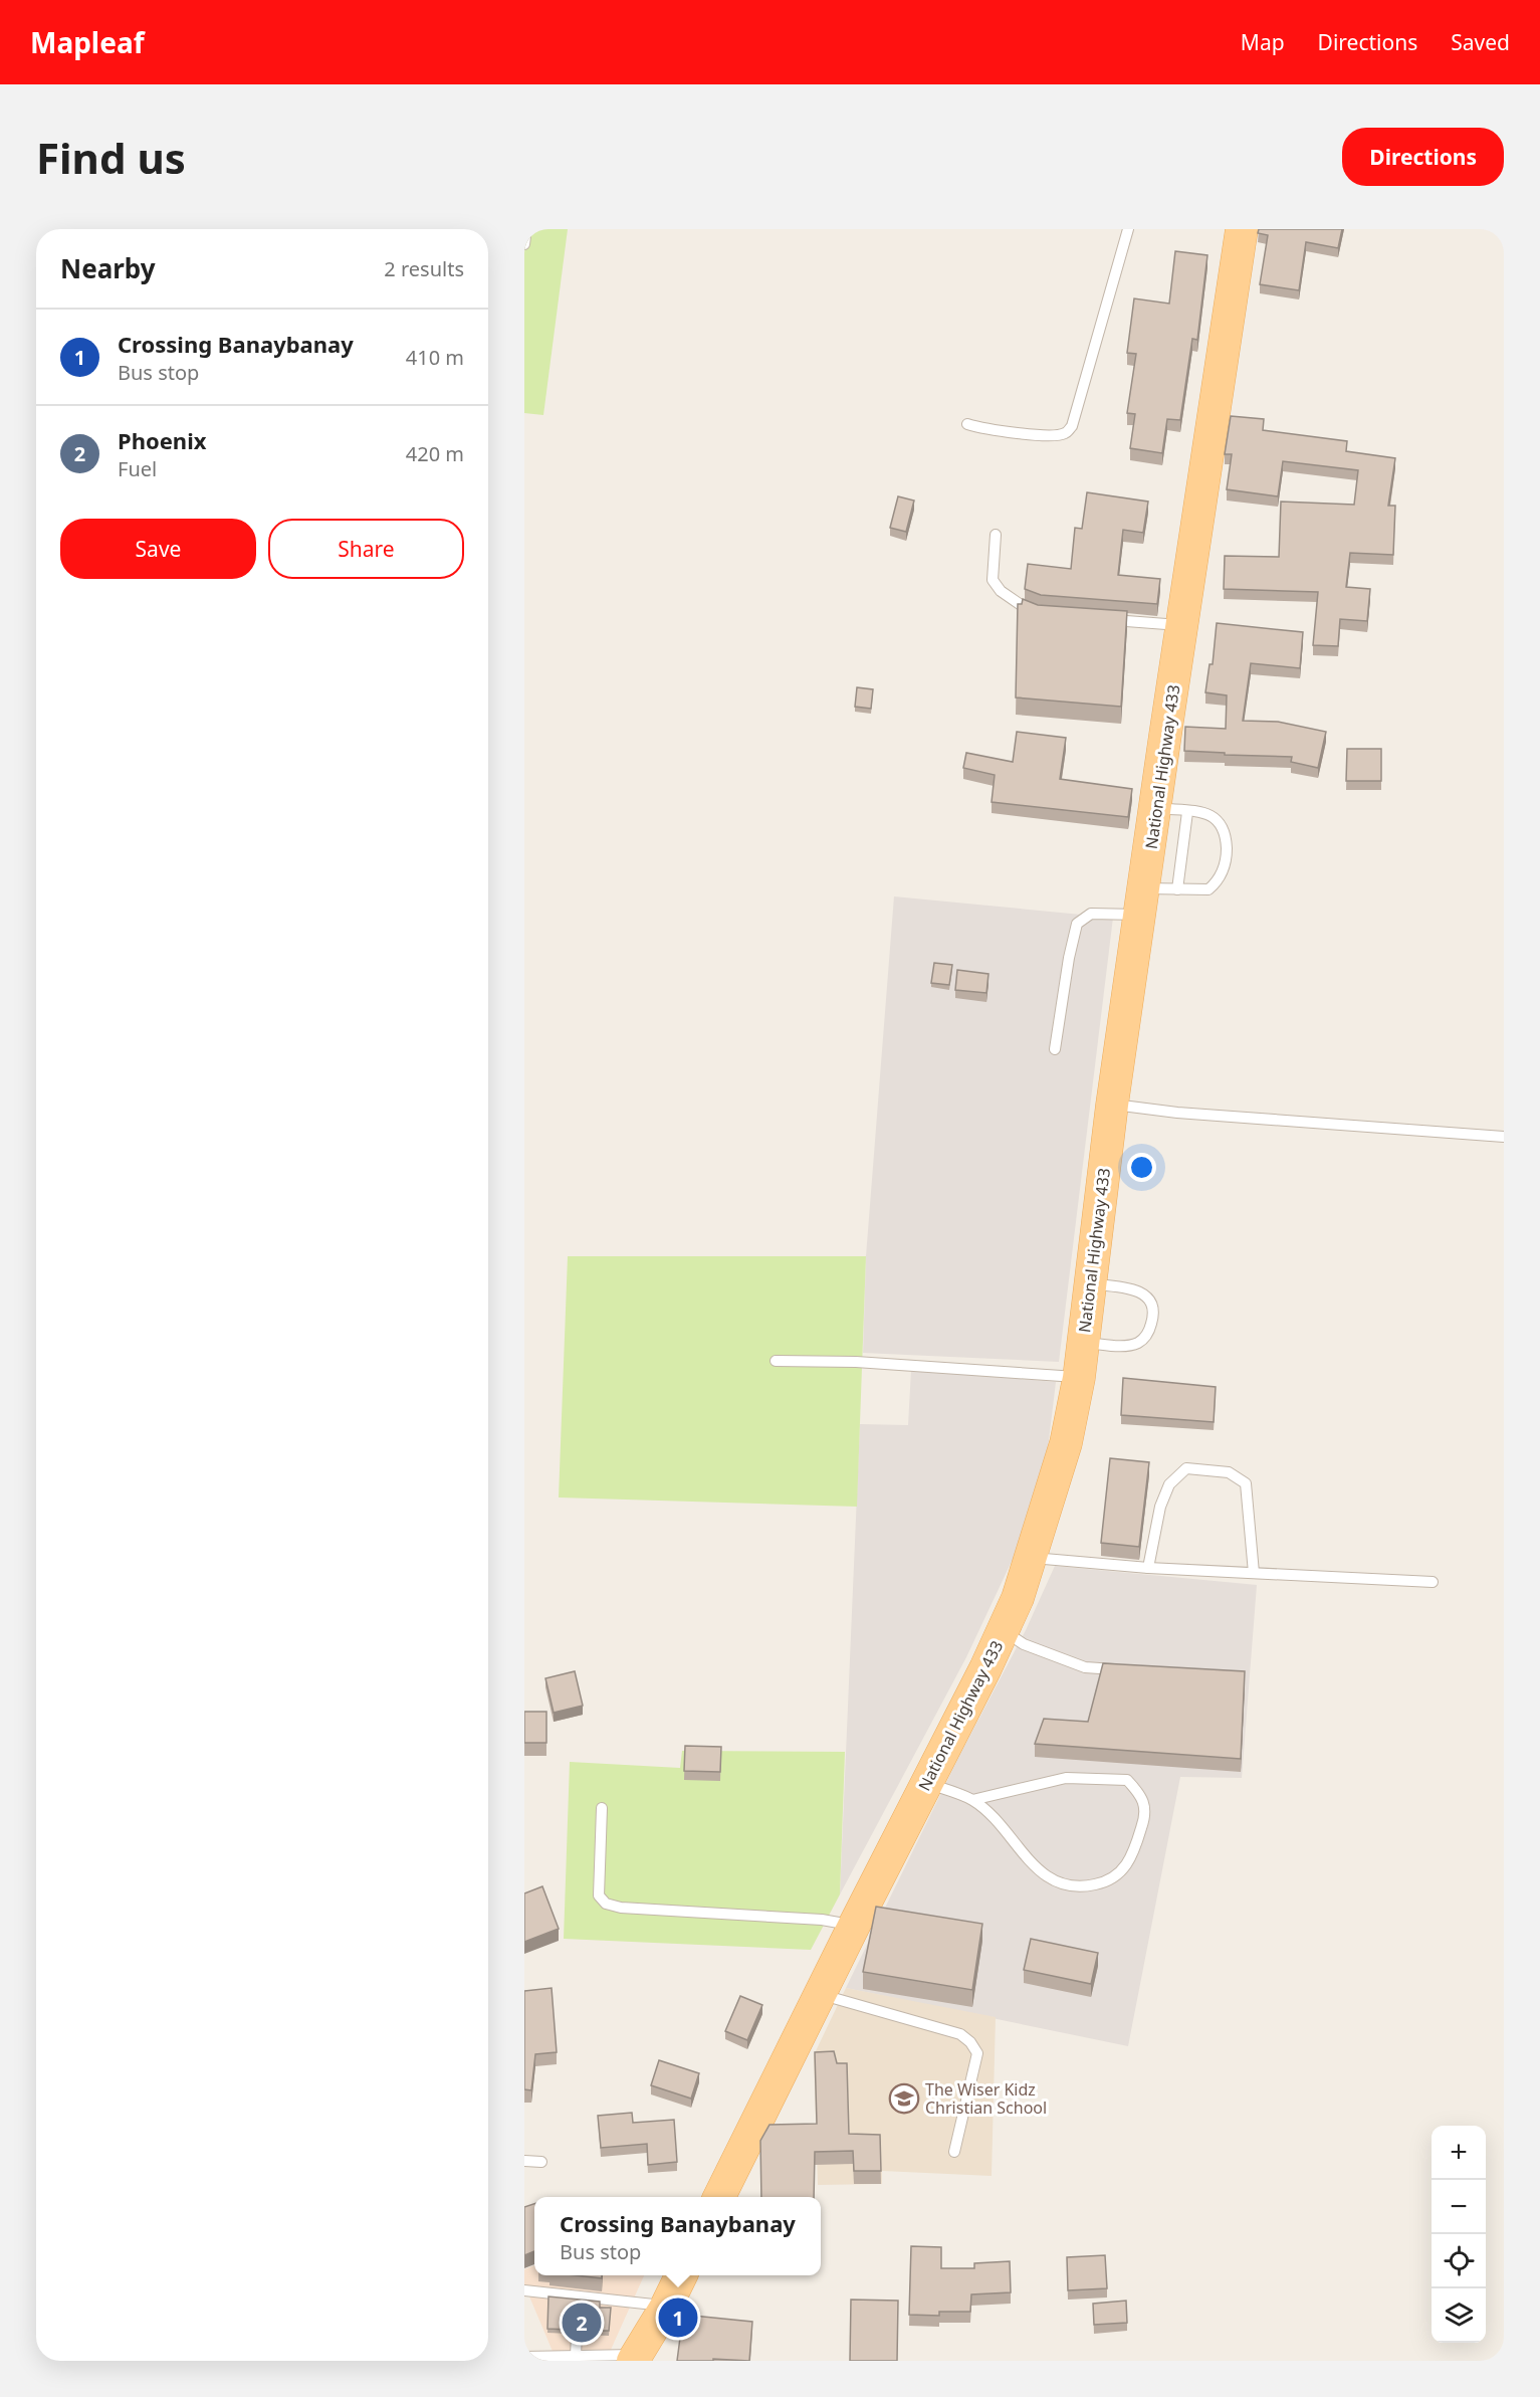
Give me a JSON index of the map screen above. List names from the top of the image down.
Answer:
{
  "streets": {
    "main road": ["National Highway 433"]
  },
  "places": {
    "school or university": ["The Wiser Kidz Christian School"]
  },
  "page": {
    "header": "Mapleaf",
    "nav": ["Map", "Directions", "Saved"],
    "buttons": [
      "Directions",
      ["Save", "Share"]
    ],
    "title": "Find us",
    "heading": ["Nearby", "2 results"],
    "list": [
      {
        "mark": "1",
        "name": "Crossing Banaybanay",
        "note": "Bus stop",
        "value": "410 m"
      },
      {
        "mark": "2",
        "name": "Phoenix",
        "note": "Fuel",
        "value": "420 m"
      }
    ],
    "map_buttons": ["+", "−"],
    "popup": ["Crossing Banaybanay", "Bus stop"],
    "pins": ["1", "2"]
  }
}
